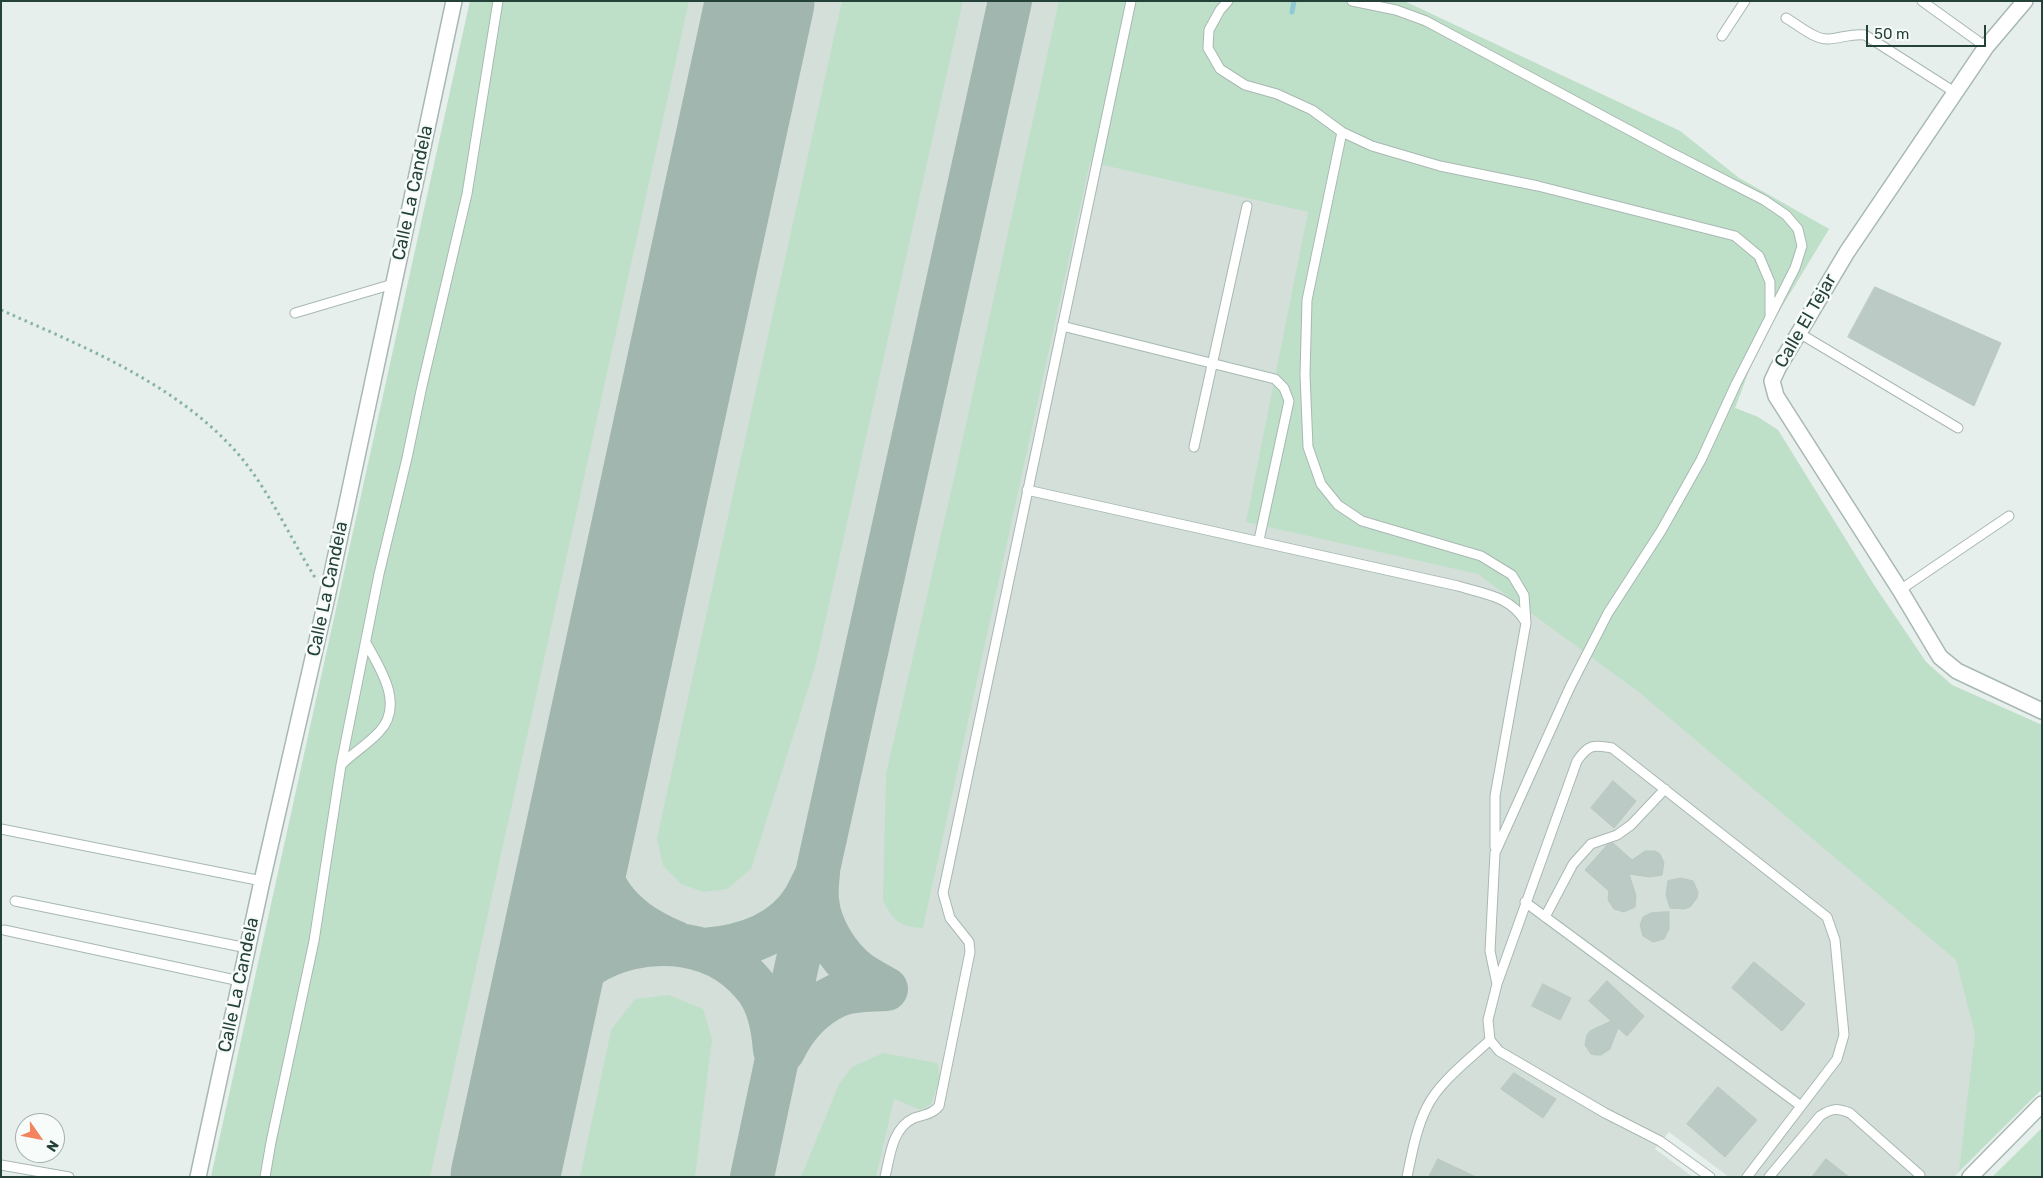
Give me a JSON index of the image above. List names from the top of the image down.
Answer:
{
  "streets": {
    "street": ["Calle La Candela", "Calle El Tejar"]
  },
  "scale_bar": "50 m",
  "north": "bottom right"
}
